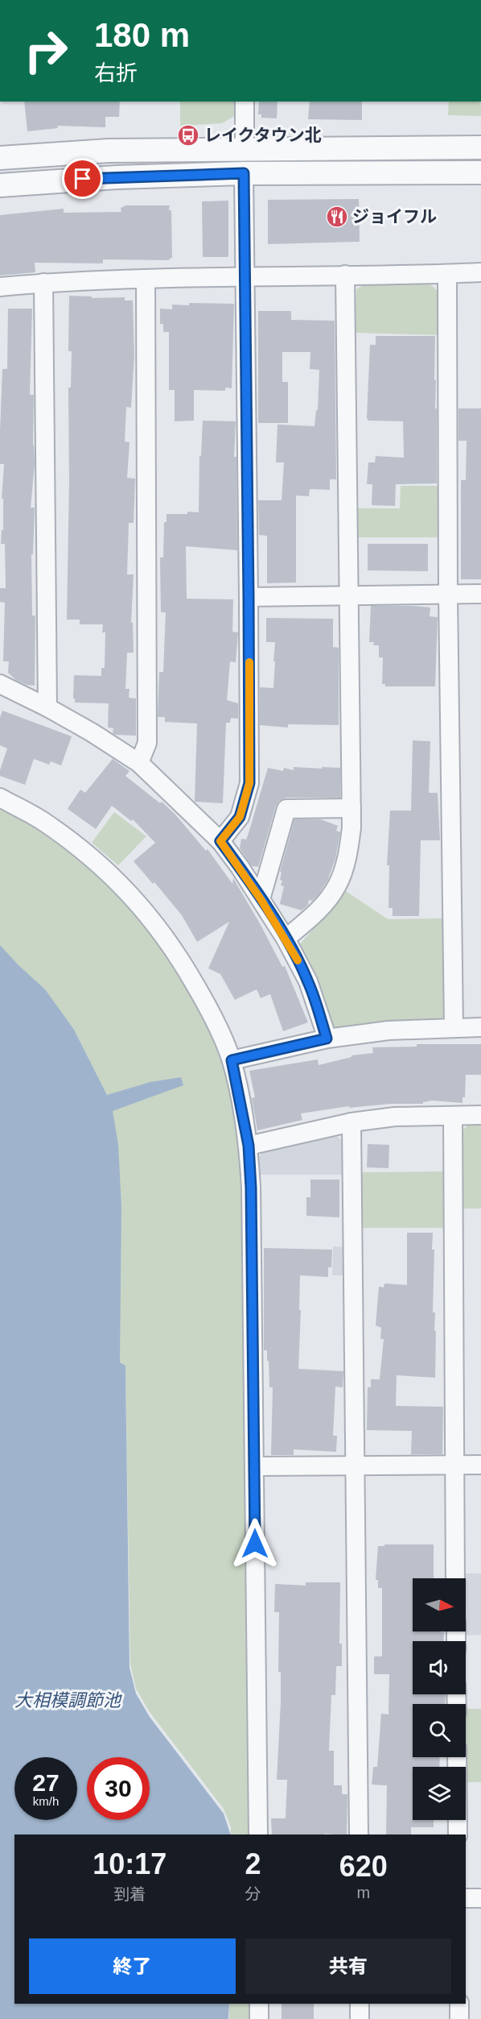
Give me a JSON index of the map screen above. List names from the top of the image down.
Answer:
{
  "water": ["大相模調節池"],
  "places": {
    "bus stop": ["レイクタウン北"],
    "restaurant": ["ジョイフル"]
  },
  "north": "right",
  "page": {
    "turn": ["180 m", "右折"],
    "speed": "27 km/h",
    "limit": "30",
    "eta": [
      "10:17",
      "到着",
      "2",
      "分",
      "620",
      "m"
    ],
    "buttons": ["終了", "共有"]
  }
}
